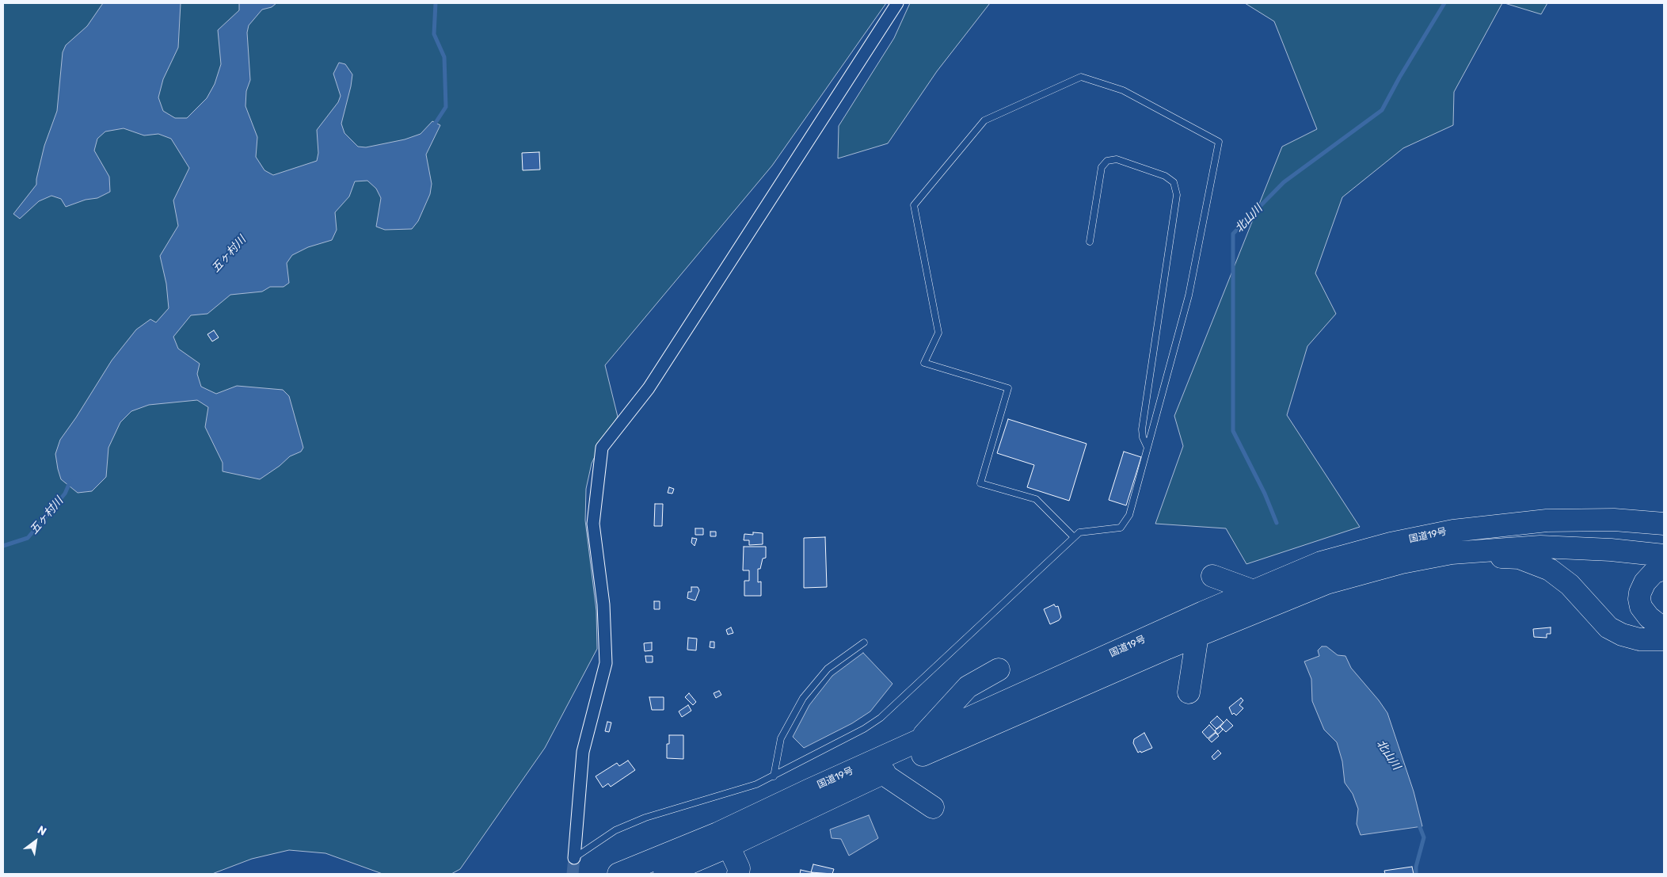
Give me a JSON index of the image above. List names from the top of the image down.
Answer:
{
  "streets": {
    "highway": ["国道19号"]
  },
  "water": ["北山川", "五ヶ村川"],
  "north": "top right"
}
